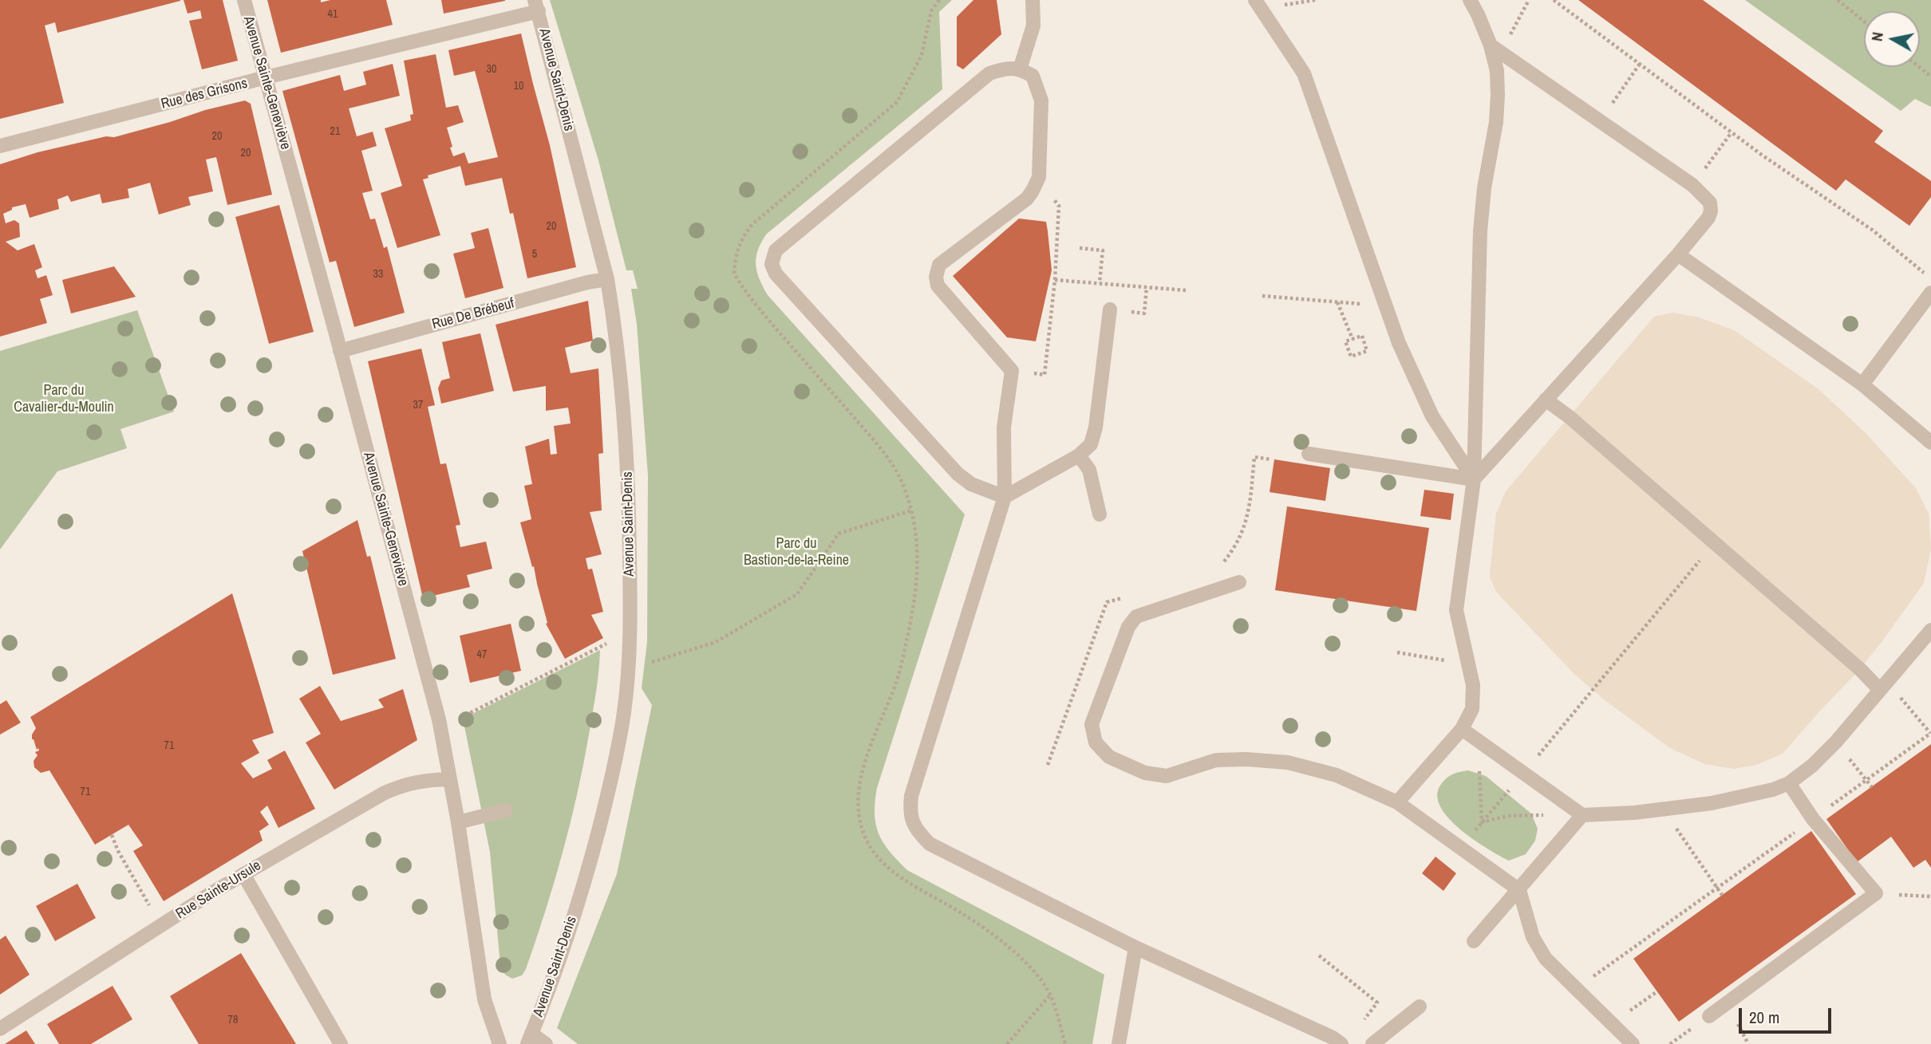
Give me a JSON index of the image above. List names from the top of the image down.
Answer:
{
  "streets": {
    "street": [
      "Avenue Saint-Denis",
      "Avenue Sainte-Geneviève",
      "Rue des Grisons",
      "Rue De Brébeuf",
      "Rue Sainte-Ursule"
    ]
  },
  "crossings": [
    ["Avenue Saint-Denis", "Rue des Grisons"],
    ["Avenue Saint-Denis", "Rue De Brébeuf"],
    ["Avenue Sainte-Geneviève", "Rue des Grisons"],
    ["Avenue Sainte-Geneviève", "Rue De Brébeuf"],
    ["Avenue Sainte-Geneviève", "Rue Sainte-Ursule"]
  ],
  "parks": ["Parc du Cavalier-du-Moulin", "Parc du Bastion-de-la-Reine"],
  "house_numbers": [
    "41",
    "30",
    "10",
    "21",
    "20",
    "20",
    "20",
    "5",
    "33",
    "37",
    "47",
    "71",
    "71",
    "78"
  ],
  "scale_bar": "20 m",
  "north": "left"
}
